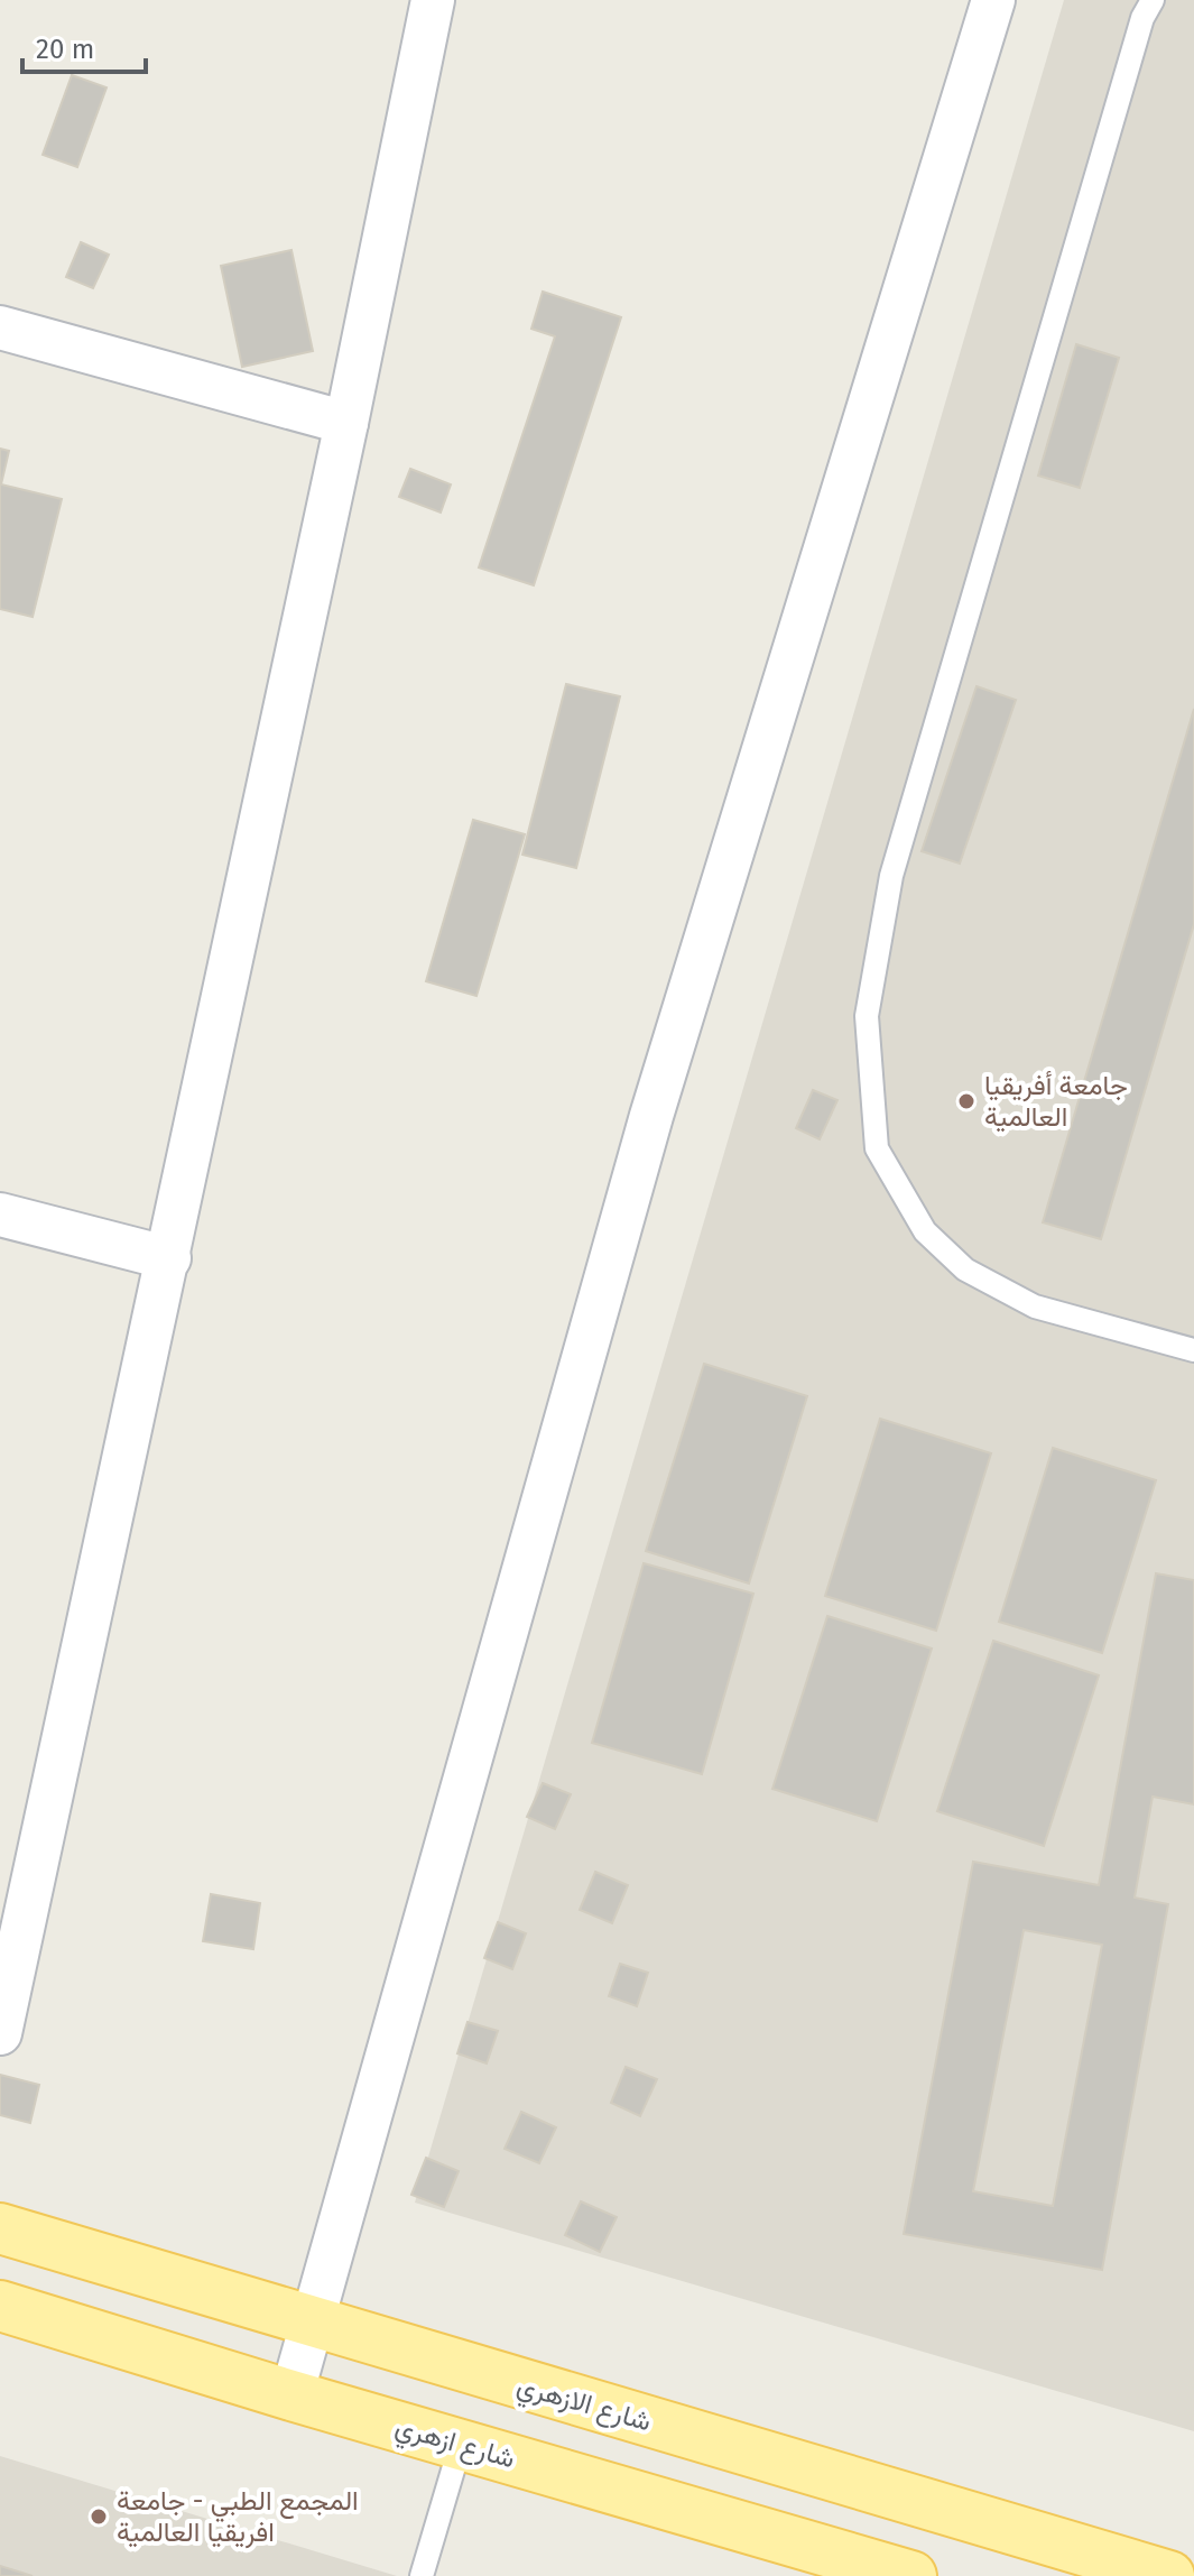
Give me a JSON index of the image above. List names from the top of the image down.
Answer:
{
  "streets": {
    "main road": ["شارع الازهري", "شارع ازهري"]
  },
  "places": ["جامعة أفريقيا العالمية", "المجمع الطبي - جامعة افريقيا العالمية"],
  "scale_bar": "20 m"
}
